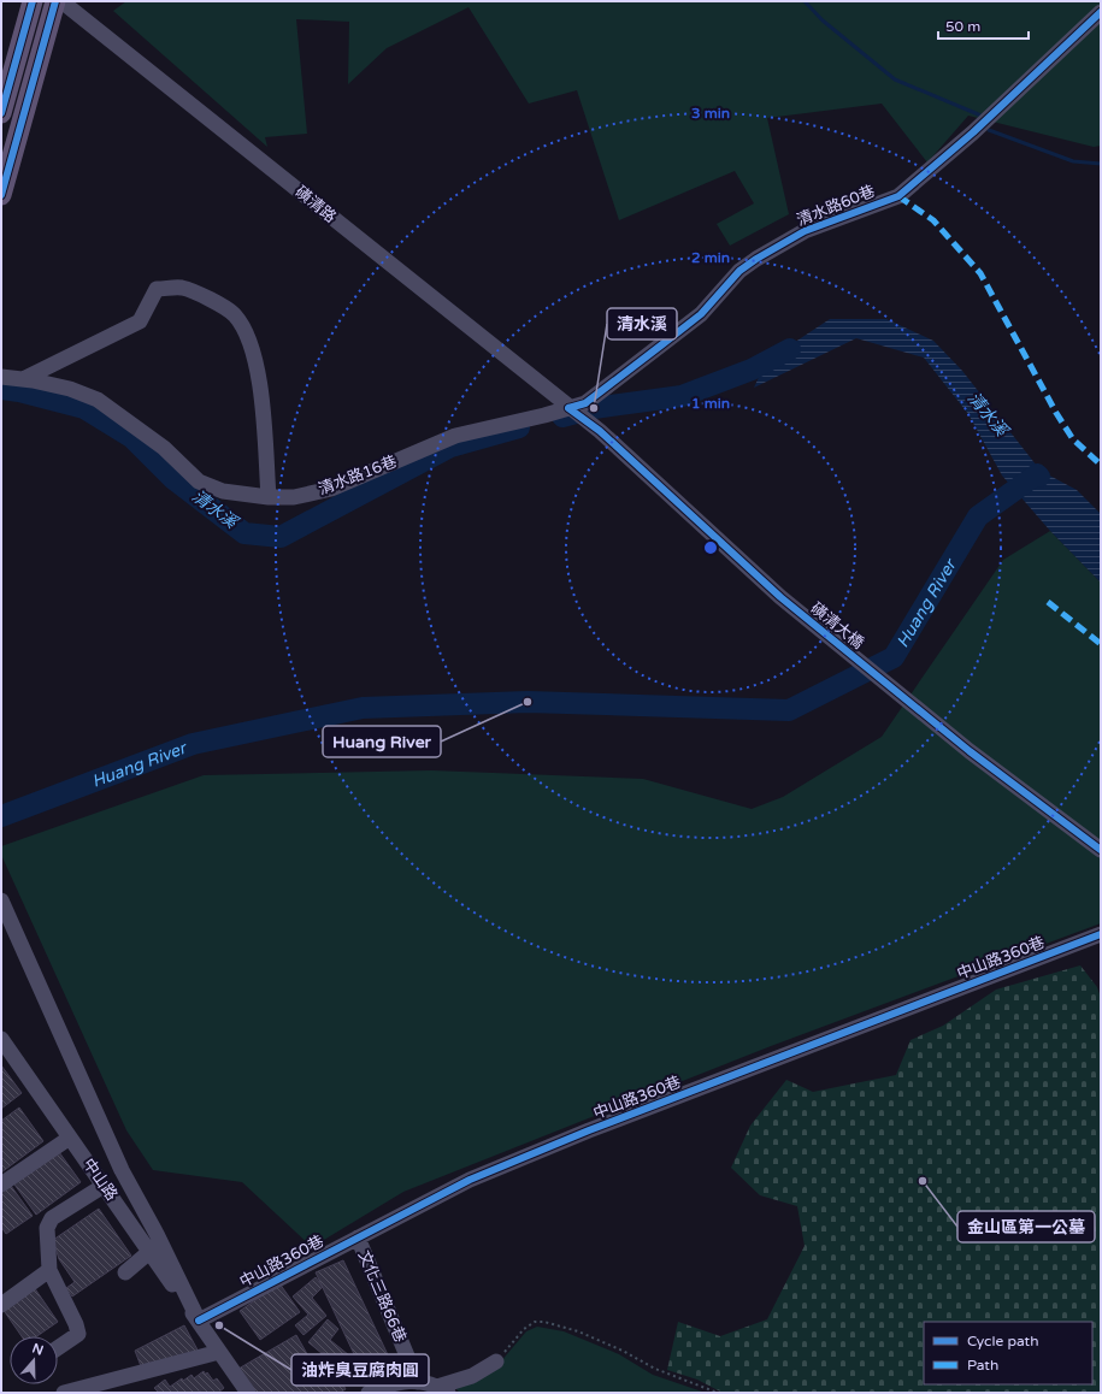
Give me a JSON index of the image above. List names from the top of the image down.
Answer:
{
  "streets": {
    "street": [
      "磺清路",
      "清水路60巷",
      "清水路16巷",
      "磺清大橋",
      "中山路360巷",
      "中山路",
      "文化三路66巷"
    ]
  },
  "crossings": [
    ["磺清路", "清水路60巷"],
    ["磺清路", "清水路16巷"],
    ["磺清路", "磺清大橋"],
    ["清水路60巷", "清水路16巷"],
    ["清水路60巷", "磺清大橋"],
    ["清水路16巷", "磺清大橋"],
    ["中山路360巷", "中山路"],
    ["中山路360巷", "文化三路66巷"]
  ],
  "water": ["清水溪", "Huang River"],
  "places": [
    "清水溪",
    "Huang River",
    "金山區第一公墓",
    "油炸臭豆腐肉圓"
  ],
  "legend": ["Cycle path", "Path"],
  "scale_bar": "50 m",
  "north": "top",
  "rings": ["3 min", "2 min", "1 min"]
}
